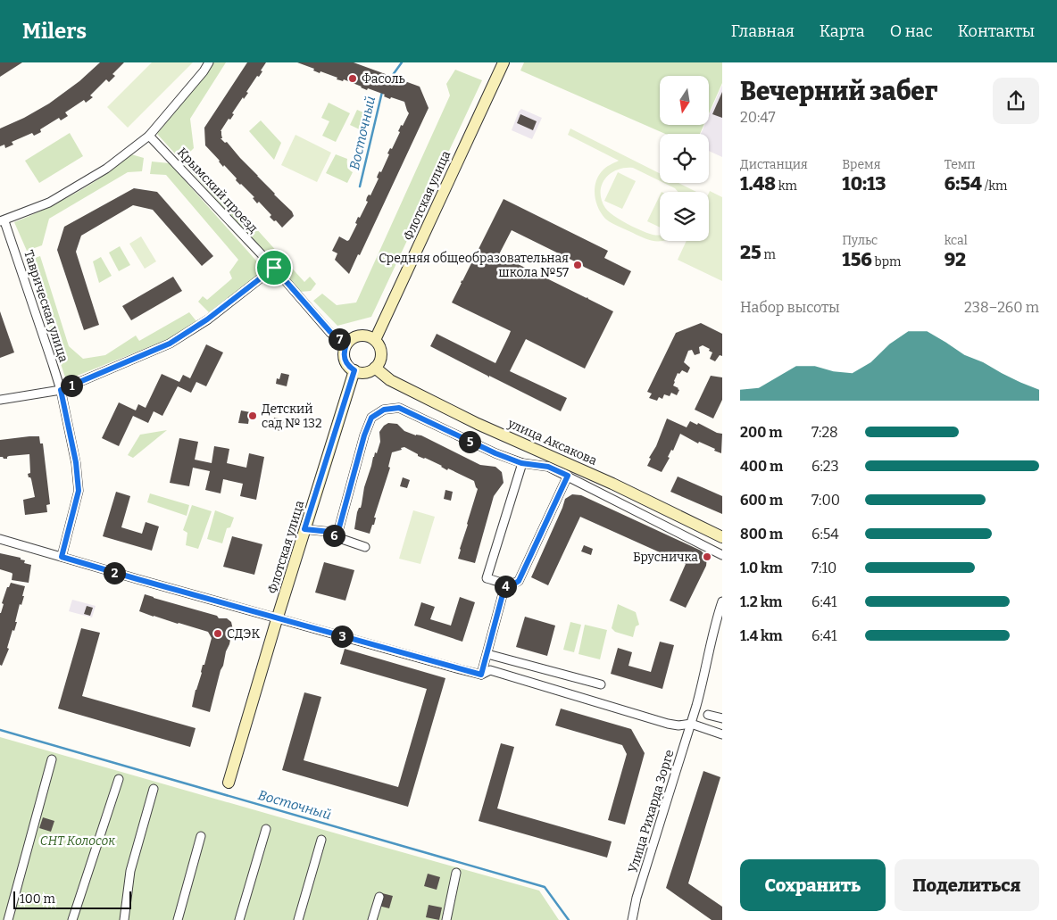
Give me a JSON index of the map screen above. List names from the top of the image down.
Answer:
{
  "streets": {
    "street": [
      "Крымский проезд",
      "Флотская улица",
      "Таврическая улица",
      "улица Аксакова",
      "Улица Рихарда Зорге"
    ]
  },
  "crossings": [
    ["Крымский проезд", "Флотская улица"],
    ["Крымский проезд", "улица Аксакова"],
    ["Флотская улица", "улица Аксакова"]
  ],
  "water": ["Восточный"],
  "parks": ["СНТ Колосок"],
  "places": [
    "Фасоль",
    "Средняя общеобразовательная школа №57",
    "Детский сад № 132",
    "Брусничка",
    "СДЭК"
  ],
  "scale_bar": "100 m",
  "north": "bottom",
  "page": {
    "header": "Milers",
    "nav": [
      "Главная",
      "Карта",
      "О нас",
      "Контакты"
    ],
    "heading": ["Вечерний забег", "20:47"],
    "stats": [
      ["Дистанция", "1.48 km"],
      ["Время", "10:13"],
      ["Темп", "6:54 /km"],
      ["25 m"],
      ["Пульс", "156 bpm"],
      ["kcal", "92"]
    ],
    "chart": ["Набор высоты", "238–260 m"],
    "pins": [
      "7",
      "1",
      "5",
      "6",
      "2",
      "4",
      "3"
    ],
    "list": [
      {
        "name": "200 m",
        "note": "7:28"
      },
      {
        "name": "400 m",
        "note": "6:23"
      },
      {
        "name": "600 m",
        "note": "7:00"
      },
      {
        "name": "800 m",
        "note": "6:54"
      },
      {
        "name": "1.0 km",
        "note": "7:10"
      },
      {
        "name": "1.2 km",
        "note": "6:41"
      },
      {
        "name": "1.4 km",
        "note": "6:41"
      }
    ],
    "buttons": ["Сохранить", "Поделиться"],
    "scale": "100 m"
  }
}
